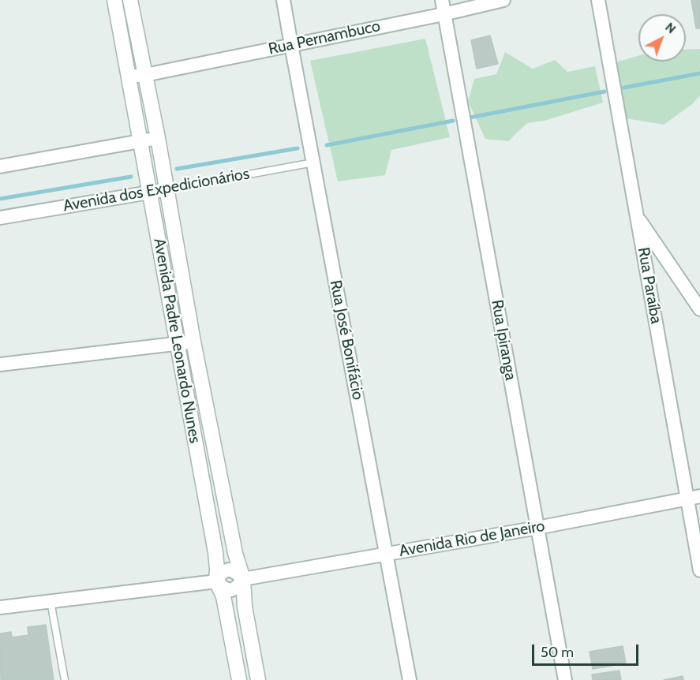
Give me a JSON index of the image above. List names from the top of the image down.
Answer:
{
  "streets": {
    "street": [
      "Rua Pernambuco",
      "Avenida dos Expedicionários",
      "Rua Paraíba",
      "Rua José Bonifácio",
      "Rua Ipiranga",
      "Avenida Padre Leonardo Nunes",
      "Avenida Rio de Janeiro"
    ]
  },
  "crossings": [
    ["Rua Pernambuco", "Rua José Bonifácio"],
    ["Rua Pernambuco", "Rua Ipiranga"],
    ["Rua Pernambuco", "Avenida Padre Leonardo Nunes"],
    ["Avenida dos Expedicionários", "Rua José Bonifácio"],
    ["Avenida dos Expedicionários", "Avenida Padre Leonardo Nunes"],
    ["Rua Paraíba", "Avenida Rio de Janeiro"],
    ["Rua José Bonifácio", "Avenida Rio de Janeiro"],
    ["Rua Ipiranga", "Avenida Rio de Janeiro"],
    ["Avenida Padre Leonardo Nunes", "Avenida Rio de Janeiro"]
  ],
  "scale_bar": "50 m",
  "north": "top right"
}
